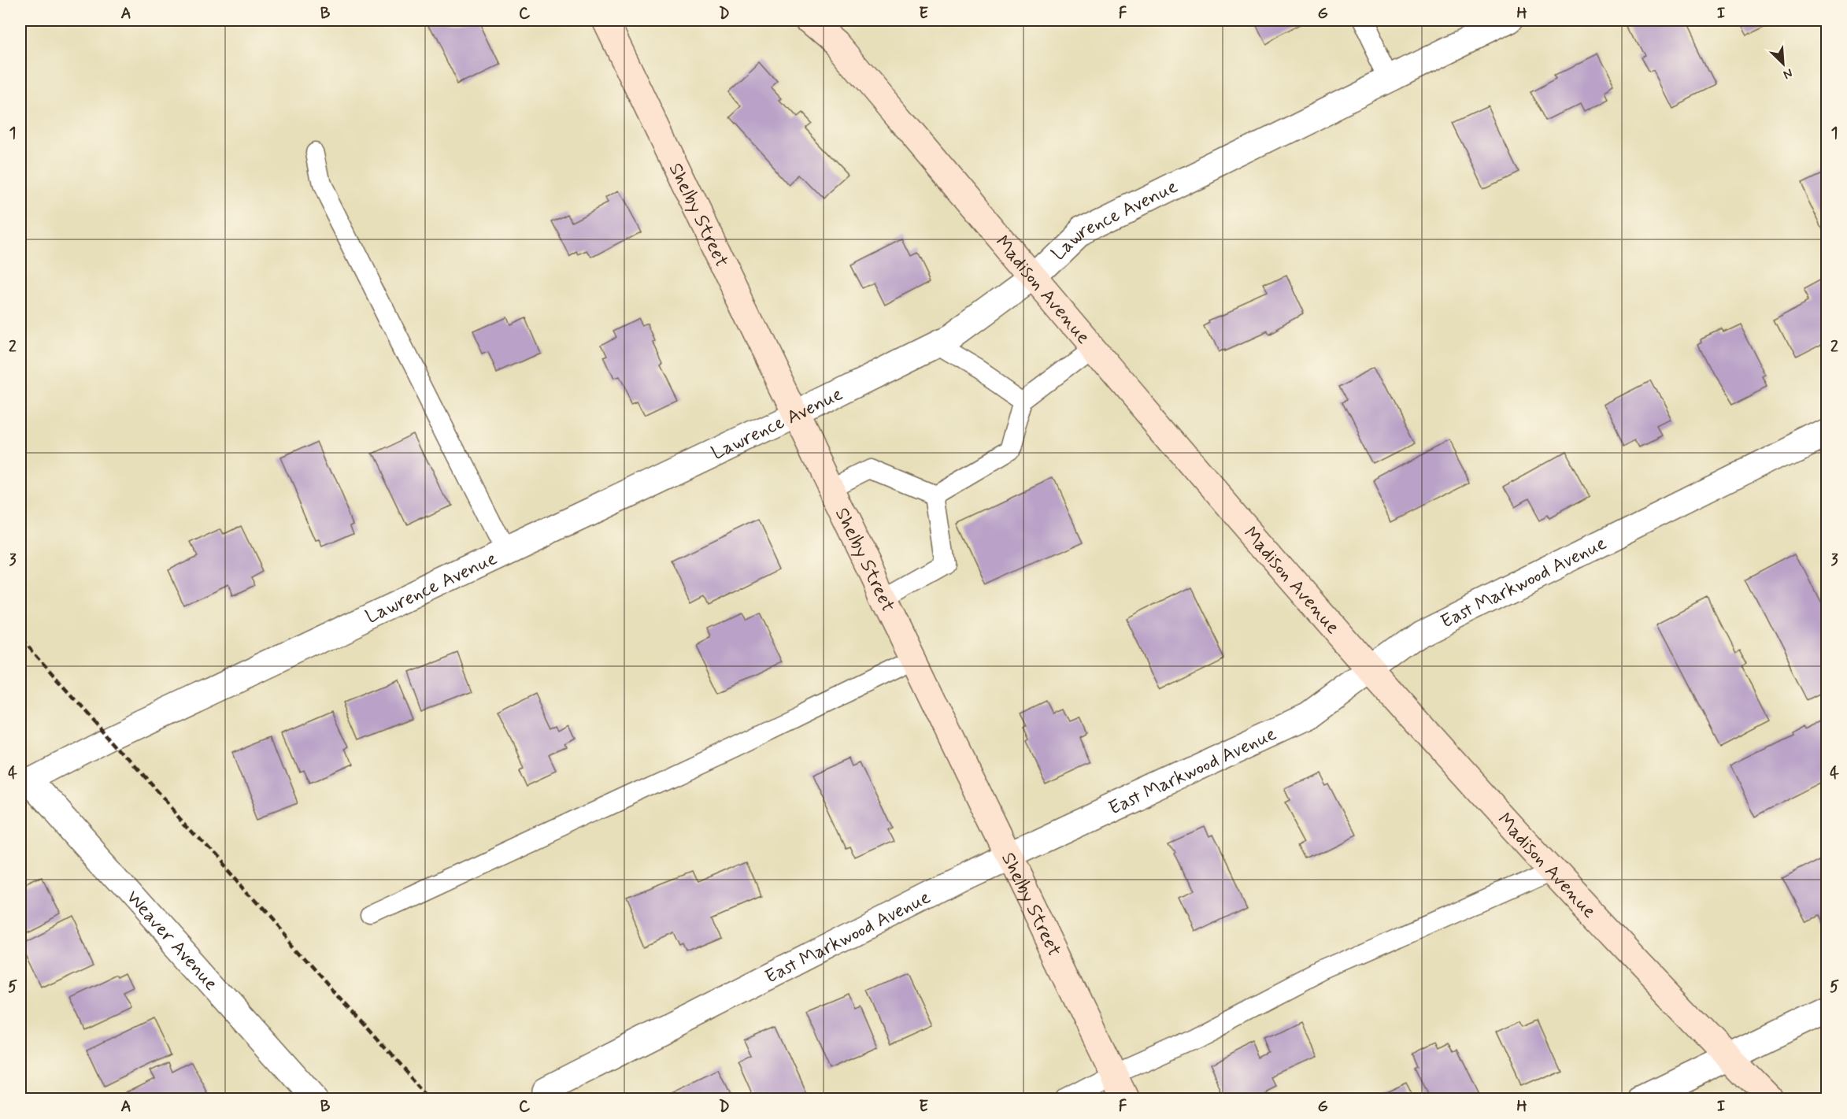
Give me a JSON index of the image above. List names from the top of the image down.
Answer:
{
  "streets": {
    "main road": ["Shelby Street", "Madison Avenue"],
    "street": ["Lawrence Avenue", "East Markwood Avenue", "Weaver Avenue"]
  },
  "crossings": [
    ["Shelby Street", "Lawrence Avenue"],
    ["Shelby Street", "East Markwood Avenue"],
    ["Lawrence Avenue", "Madison Avenue"],
    ["Lawrence Avenue", "Weaver Avenue"],
    ["Madison Avenue", "East Markwood Avenue"]
  ],
  "north": "bottom right",
  "grid": {
    "columns": [
      "A",
      "B",
      "C",
      "D",
      "E",
      "F",
      "G",
      "H",
      "I"
    ],
    "rows": [
      "1",
      "2",
      "3",
      "4",
      "5"
    ]
  }
}
